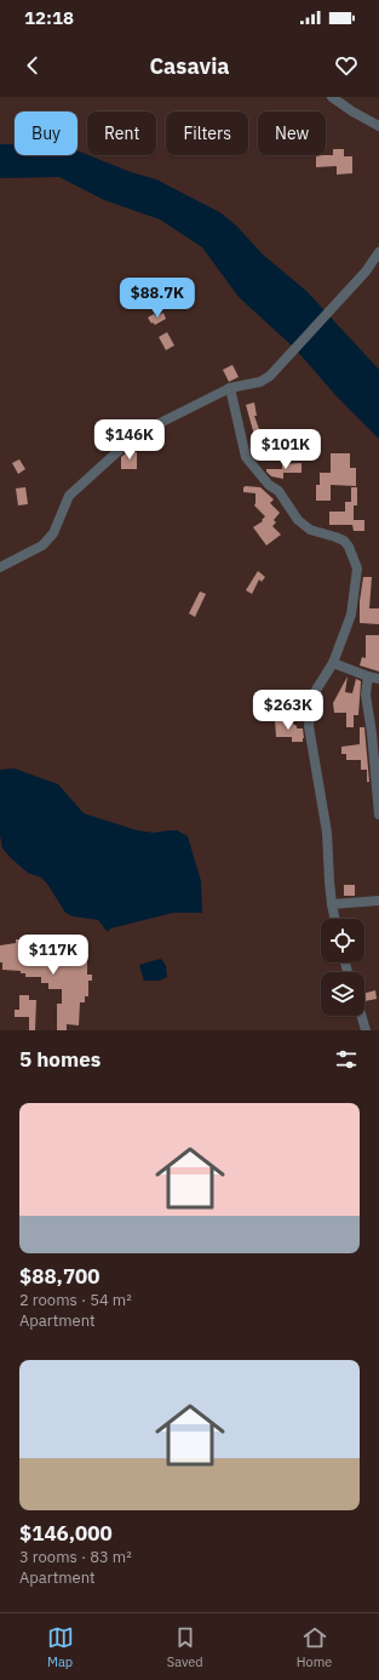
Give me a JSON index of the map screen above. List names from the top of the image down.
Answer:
{
  "page": {
    "status": "12:18",
    "header": "Casavia",
    "chip": [
      "Buy",
      "Rent",
      "Filters",
      "New"
    ],
    "price": [
      "$88.7K",
      "$146K",
      "$101K",
      "$263K",
      "$117K"
    ],
    "heading": "5 homes",
    "list": [
      {
        "name": "$88,700",
        "note": "2 rooms · 54 m² · Apartment"
      },
      {
        "name": "$146,000",
        "note": "3 rooms · 83 m² · Apartment"
      }
    ],
    "tabs": ["Map", "Saved", "Home"]
  }
}
